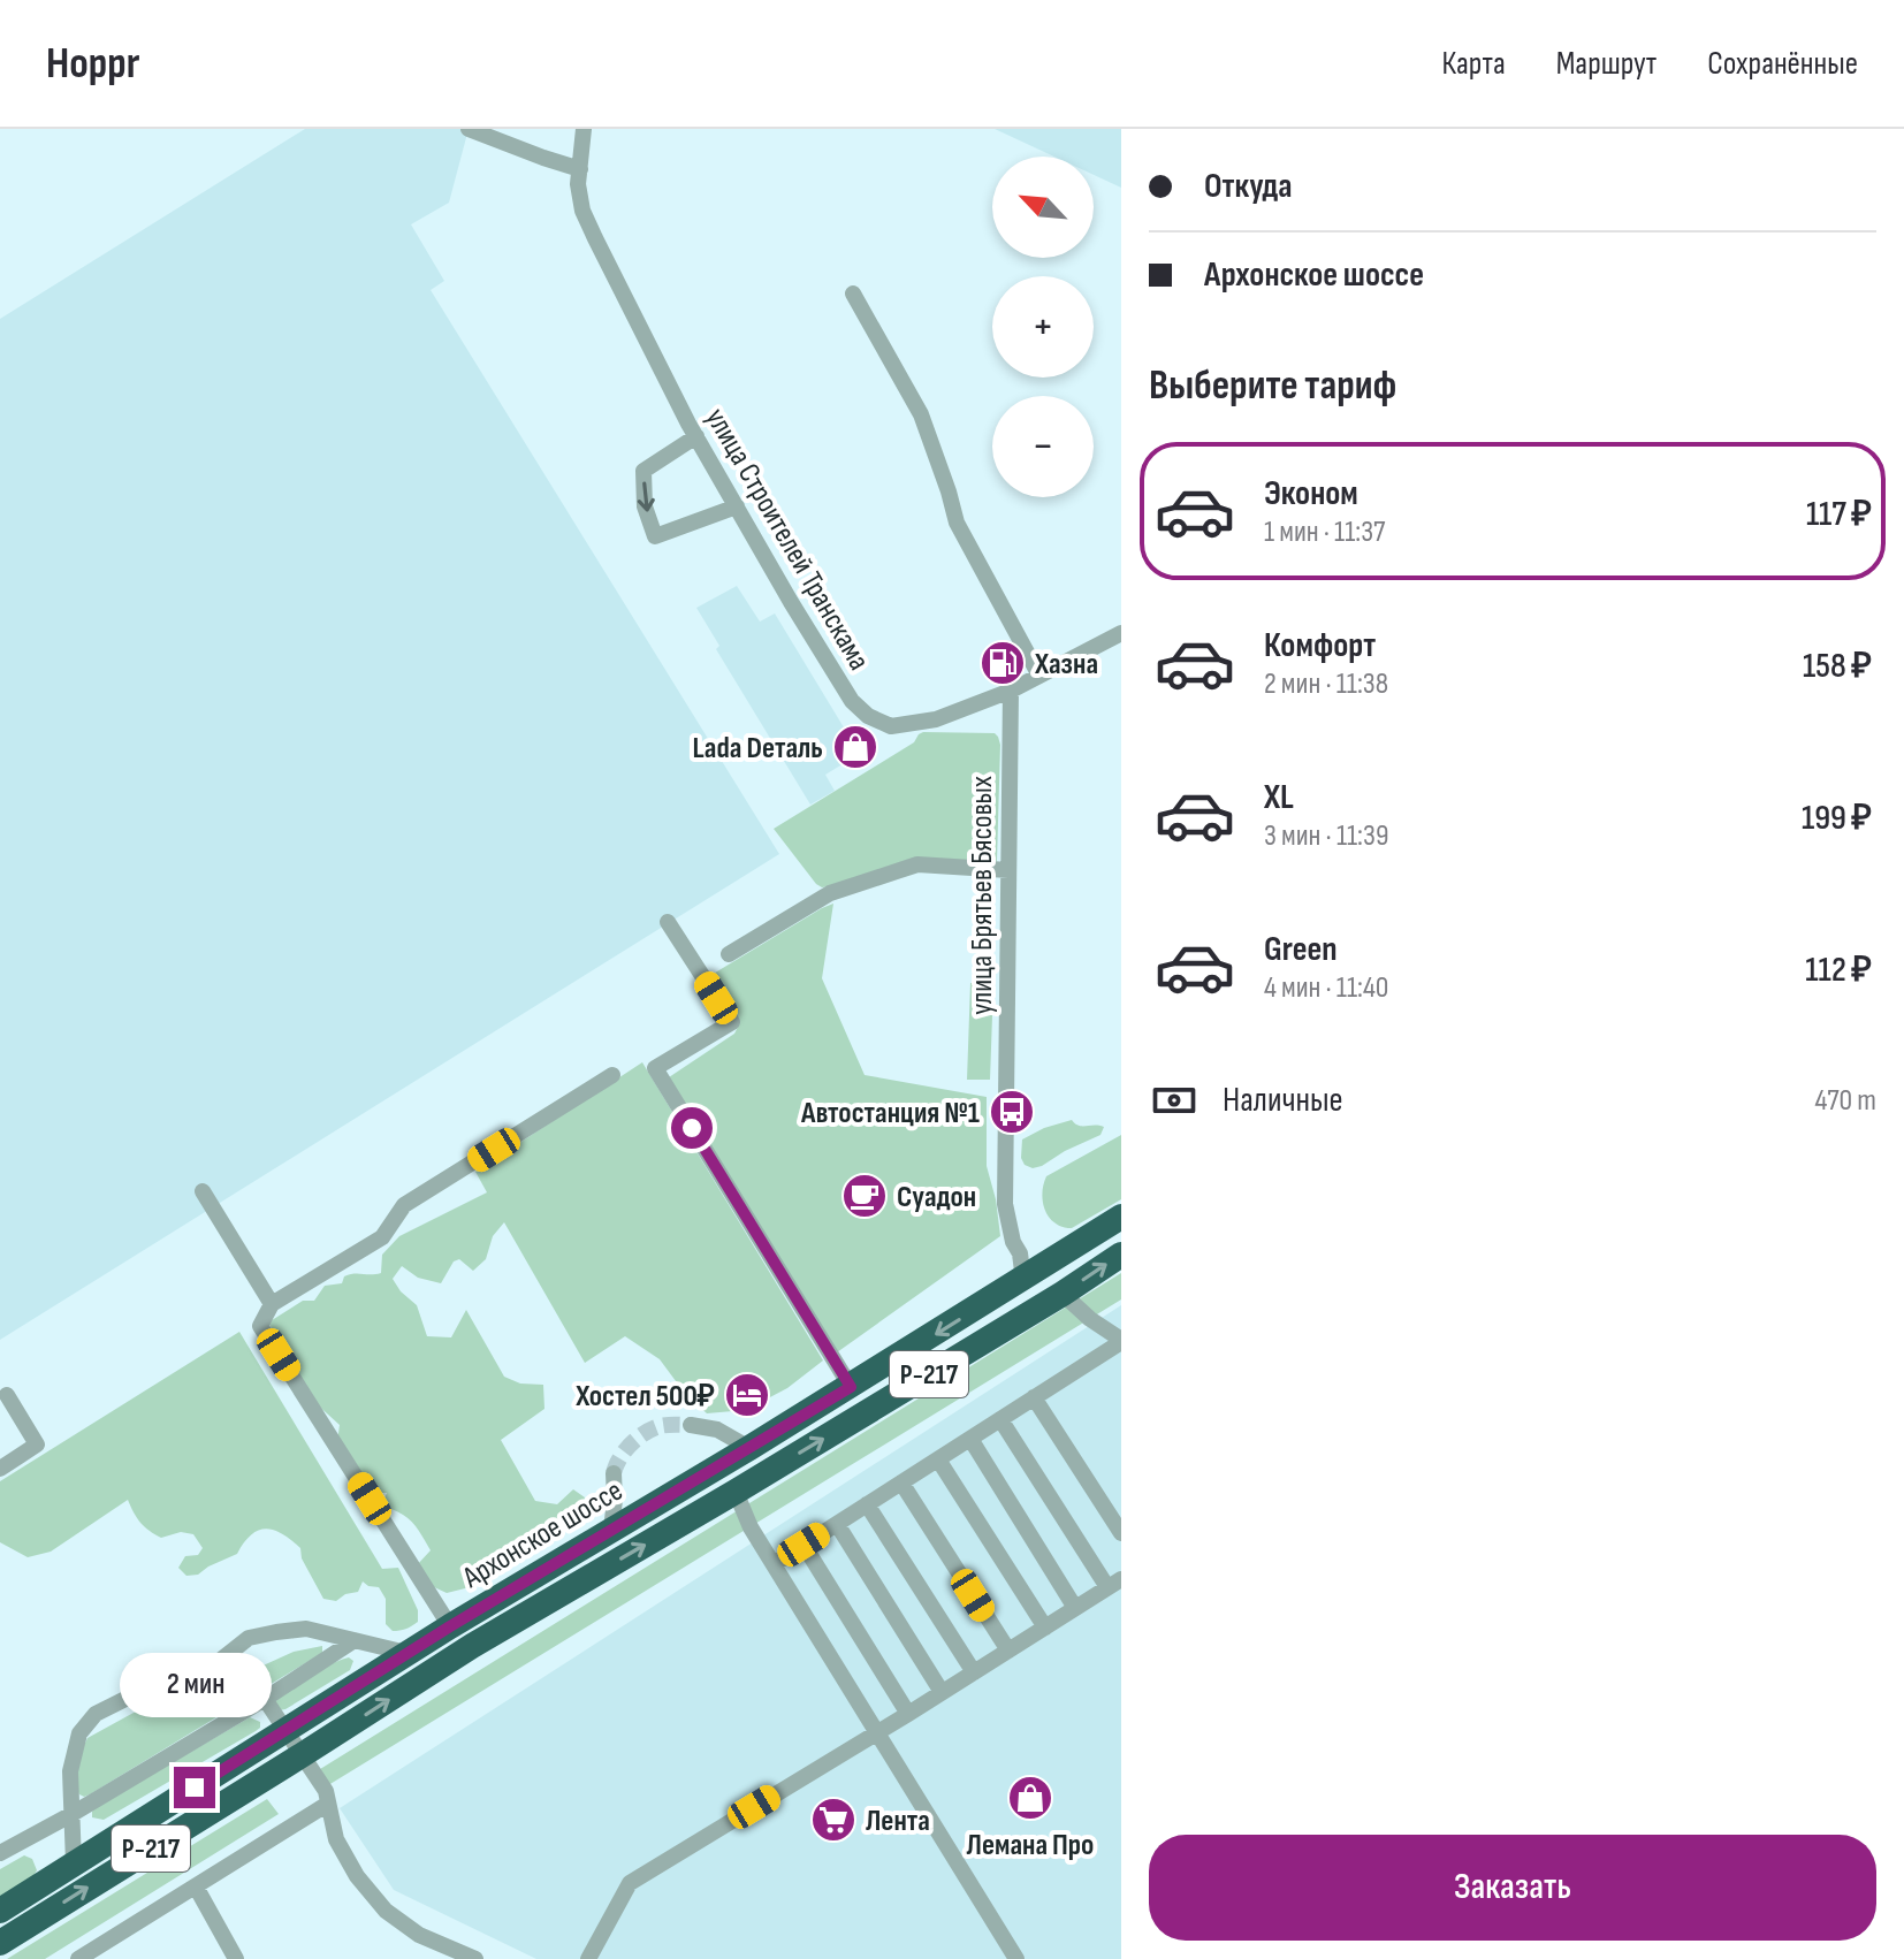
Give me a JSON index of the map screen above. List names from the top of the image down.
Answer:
{
  "streets": {
    "highway": ["Р-217", "Архонское шоссе"],
    "street": ["улица Строителей Транскама", "улица Брятьев Бясовых"]
  },
  "crossings": [
    ["улица Строителей Транскама", "улица Брятьев Бясовых"],
    ["улица Брятьев Бясовых", "Архонское шоссе"]
  ],
  "places": {
    "fuel station": ["Хазна"],
    "shop": ["Lada Dеталь", "Лемана Про"],
    "bus stop": ["Автостанция №1"],
    "cafe": ["Суадон"],
    "hotel": ["Хостел 500₽"],
    "supermarket": ["Лента"]
  },
  "north": "top left",
  "page": {
    "header": "Hoppr",
    "nav": ["Карта", "Маршрут", "Сохранённые"],
    "banner": ["Откуда", "Архонское шоссе"],
    "map_buttons": ["+", "−"],
    "heading": "Выберите тариф",
    "list": [
      {
        "name": "Эконом",
        "note": "1 мин · 11:37",
        "value": "117 ₽"
      },
      {
        "name": "Комфорт",
        "note": "2 мин · 11:38",
        "value": "158 ₽"
      },
      {
        "name": "XL",
        "note": "3 мин · 11:39",
        "value": "199 ₽"
      },
      {
        "name": "Green",
        "note": "4 мин · 11:40",
        "value": "112 ₽"
      }
    ],
    "pay": ["Наличные", "470 m"],
    "bubble": "2 мин",
    "buttons": "Заказать"
  }
}
